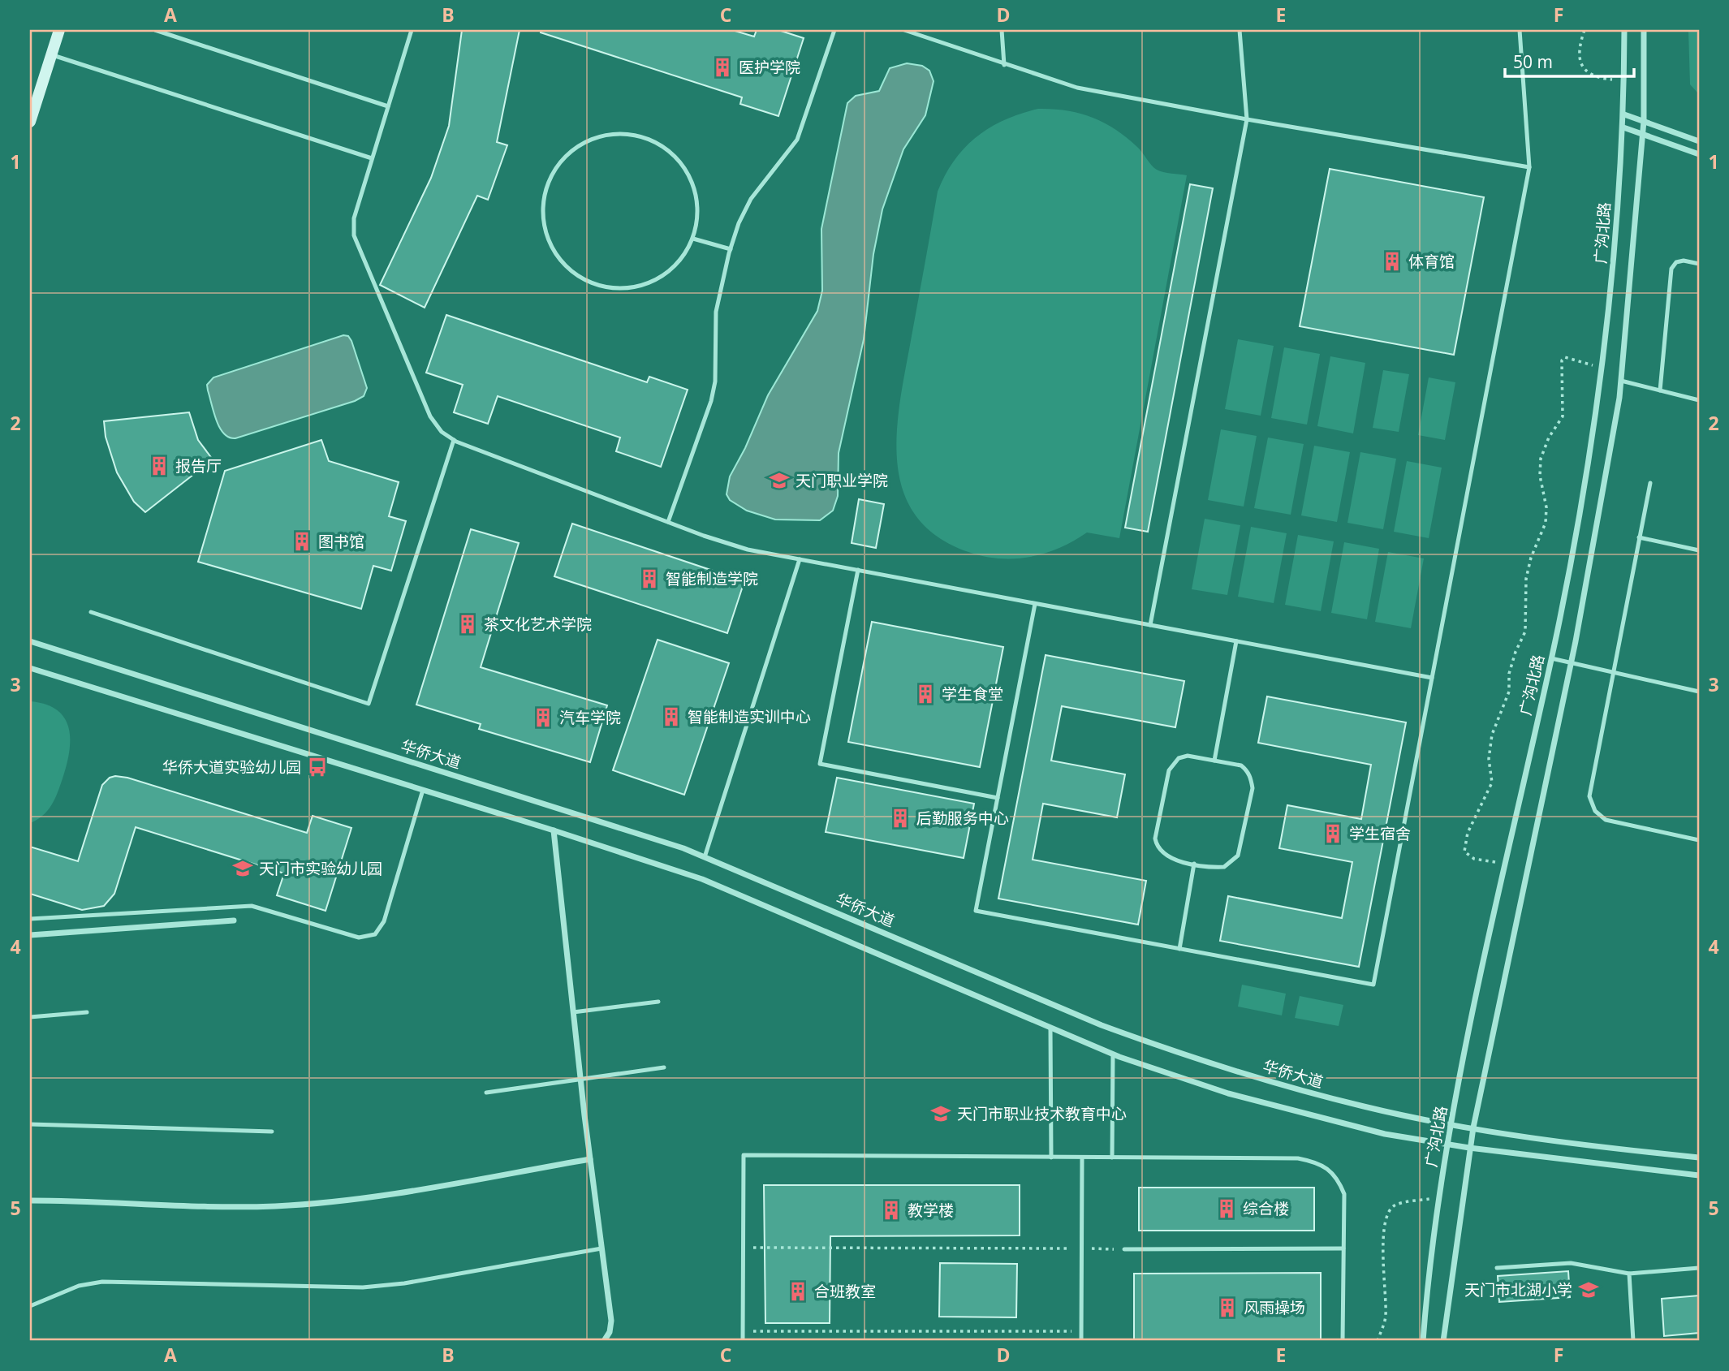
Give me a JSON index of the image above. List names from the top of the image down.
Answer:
{
  "streets": {
    "street": ["广沟北路", "华侨大道"]
  },
  "crossings": [
    ["广沟北路", "华侨大道"]
  ],
  "places": {
    "building": [
      "医护学院",
      "体育馆",
      "报告厅",
      "图书馆",
      "智能制造学院",
      "茶文化艺术学院",
      "学生食堂",
      "智能制造实训中心",
      "汽车学院",
      "后勤服务中心",
      "学生宿舍",
      "综合楼",
      "教学楼",
      "合班教室",
      "风雨操场"
    ],
    "school or university": [
      "天门职业学院",
      "天门市实验幼儿园",
      "天门市职业技术教育中心",
      "天门市北湖小学"
    ],
    "bus stop": ["华侨大道实验幼儿园"]
  },
  "scale_bar": "50 m",
  "grid": {
    "columns": [
      "A",
      "B",
      "C",
      "D",
      "E",
      "F"
    ],
    "rows": [
      "1",
      "2",
      "3",
      "4",
      "5"
    ]
  }
}
